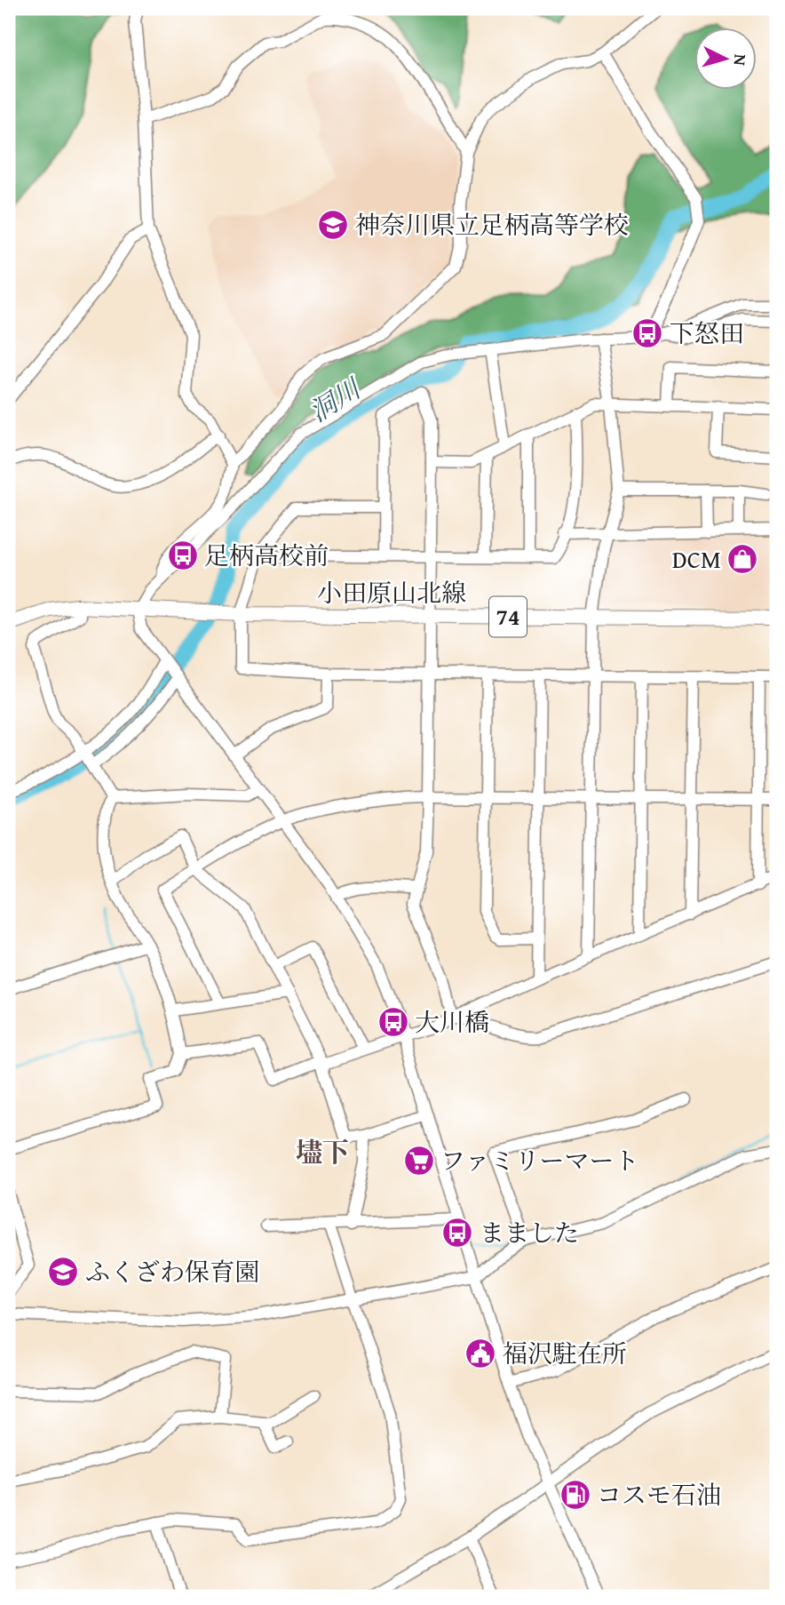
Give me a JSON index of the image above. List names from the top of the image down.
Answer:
{
  "streets": {
    "main road": ["小田原山北線", "74"]
  },
  "districts": ["壗下"],
  "water": ["洞川"],
  "places": {
    "school or university": ["神奈川県立足柄高等学校", "ふくざわ保育園"],
    "bus stop": [
      "下怒田",
      "足柄高校前",
      "大川橋",
      "まました"
    ],
    "shop": ["DCM"],
    "supermarket": ["ファミリーマート"],
    "public building": ["福沢駐在所"],
    "fuel station": ["コスモ石油"]
  },
  "north": "right"
}
